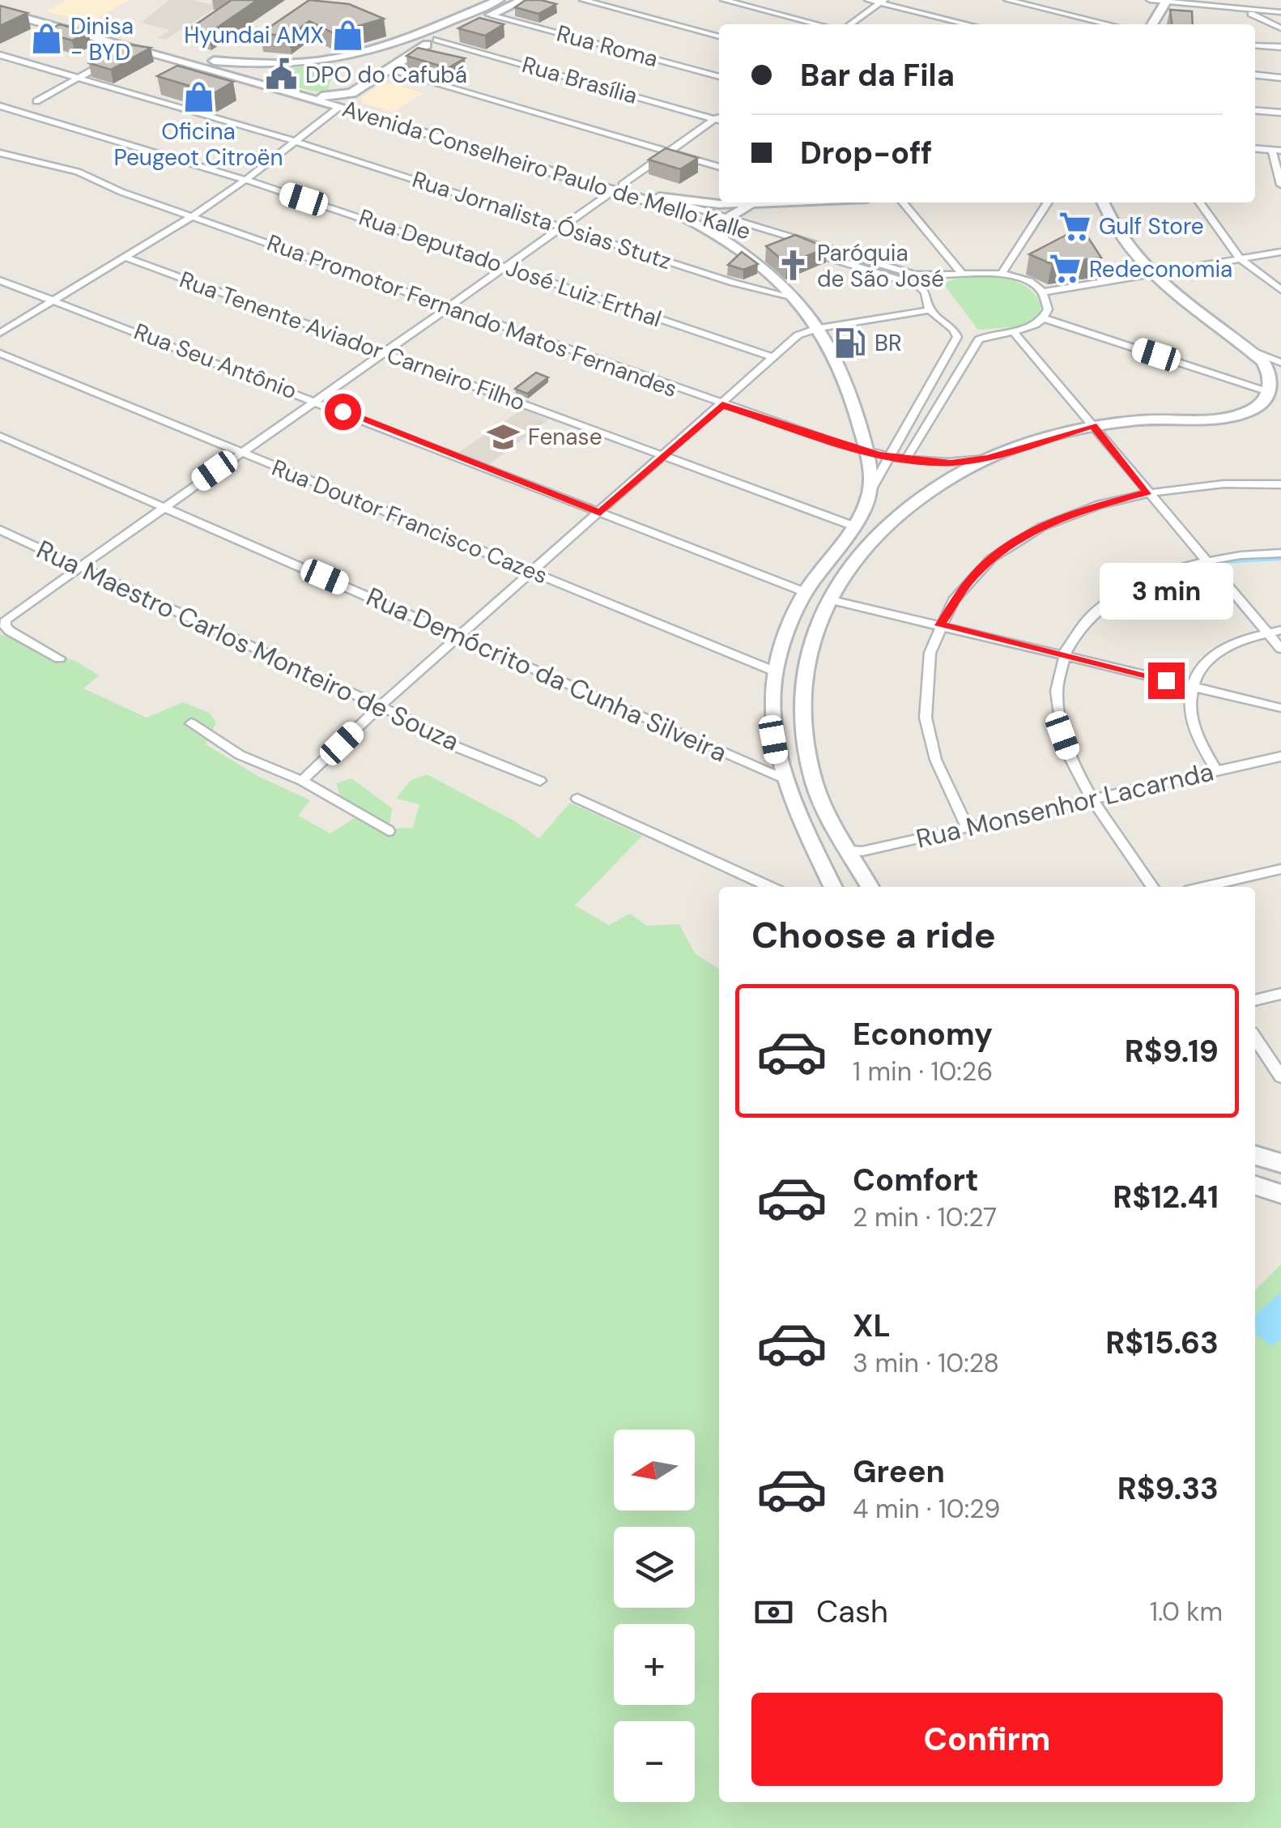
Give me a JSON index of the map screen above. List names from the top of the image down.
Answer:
{
  "streets": {
    "main road": ["Avenida Conselheiro Paulo de Mello Kalle"],
    "street": [
      "Rua Roma",
      "Rua Brasília",
      "Rua Jornalista Ósias Stutz",
      "Rua Deputado José Luiz Erthal",
      "Rua Promotor Fernando Matos Fernandes",
      "Rua Tenente Aviador Carneiro Filho",
      "Rua Seu Antônio",
      "Rua Doutor Francisco Cazes",
      "Rua Maestro Carlos Monteiro de Souza",
      "Rua Demócrito da Cunha Silveira",
      "Rua Monsenhor Lacarnda"
    ]
  },
  "places": {
    "shop": ["Hyundai AMX", "Dinisa - BYD", "Oficina Peugeot Citroën"],
    "public building": ["DPO do Cafubá"],
    "supermarket": ["Gulf Store", "Redeconomia"],
    "church": ["Paróquia de São José"],
    "fuel station": ["BR"],
    "school or university": ["Fenase"]
  },
  "north": "left",
  "page": {
    "banner": ["Bar da Fila", "Drop-off"],
    "bubble": "3 min",
    "heading": "Choose a ride",
    "list": [
      {
        "name": "Economy",
        "note": "1 min · 10:26",
        "value": "R$9.19"
      },
      {
        "name": "Comfort",
        "note": "2 min · 10:27",
        "value": "R$12.41"
      },
      {
        "name": "XL",
        "note": "3 min · 10:28",
        "value": "R$15.63"
      },
      {
        "name": "Green",
        "note": "4 min · 10:29",
        "value": "R$9.33"
      }
    ],
    "map_buttons": ["+", "−"],
    "pay": ["Cash", "1.0 km"],
    "buttons": "Confirm"
  }
}
